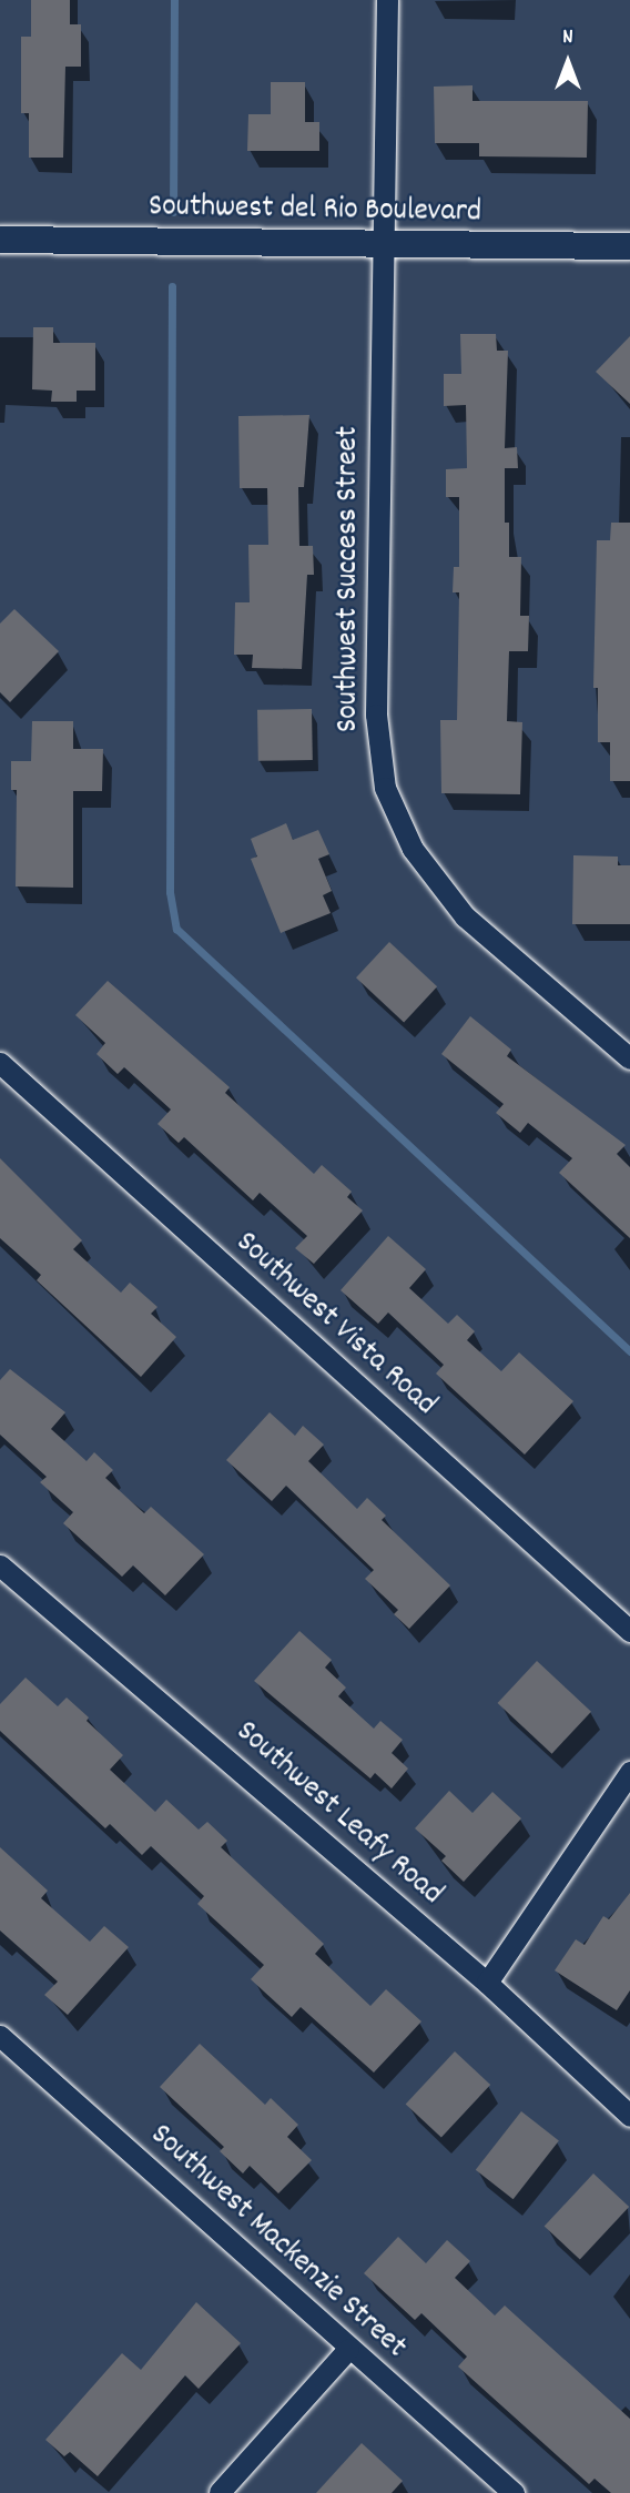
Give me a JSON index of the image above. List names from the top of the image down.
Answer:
{
  "streets": {
    "street": [
      "Southwest del Rio Boulevard",
      "Southwest Success Street",
      "Southwest Vista Road",
      "Southwest Leafy Road",
      "Southwest Mackenzie Street"
    ]
  },
  "crossings": [
    ["Southwest del Rio Boulevard", "Southwest Success Street"]
  ],
  "north": "top"
}
